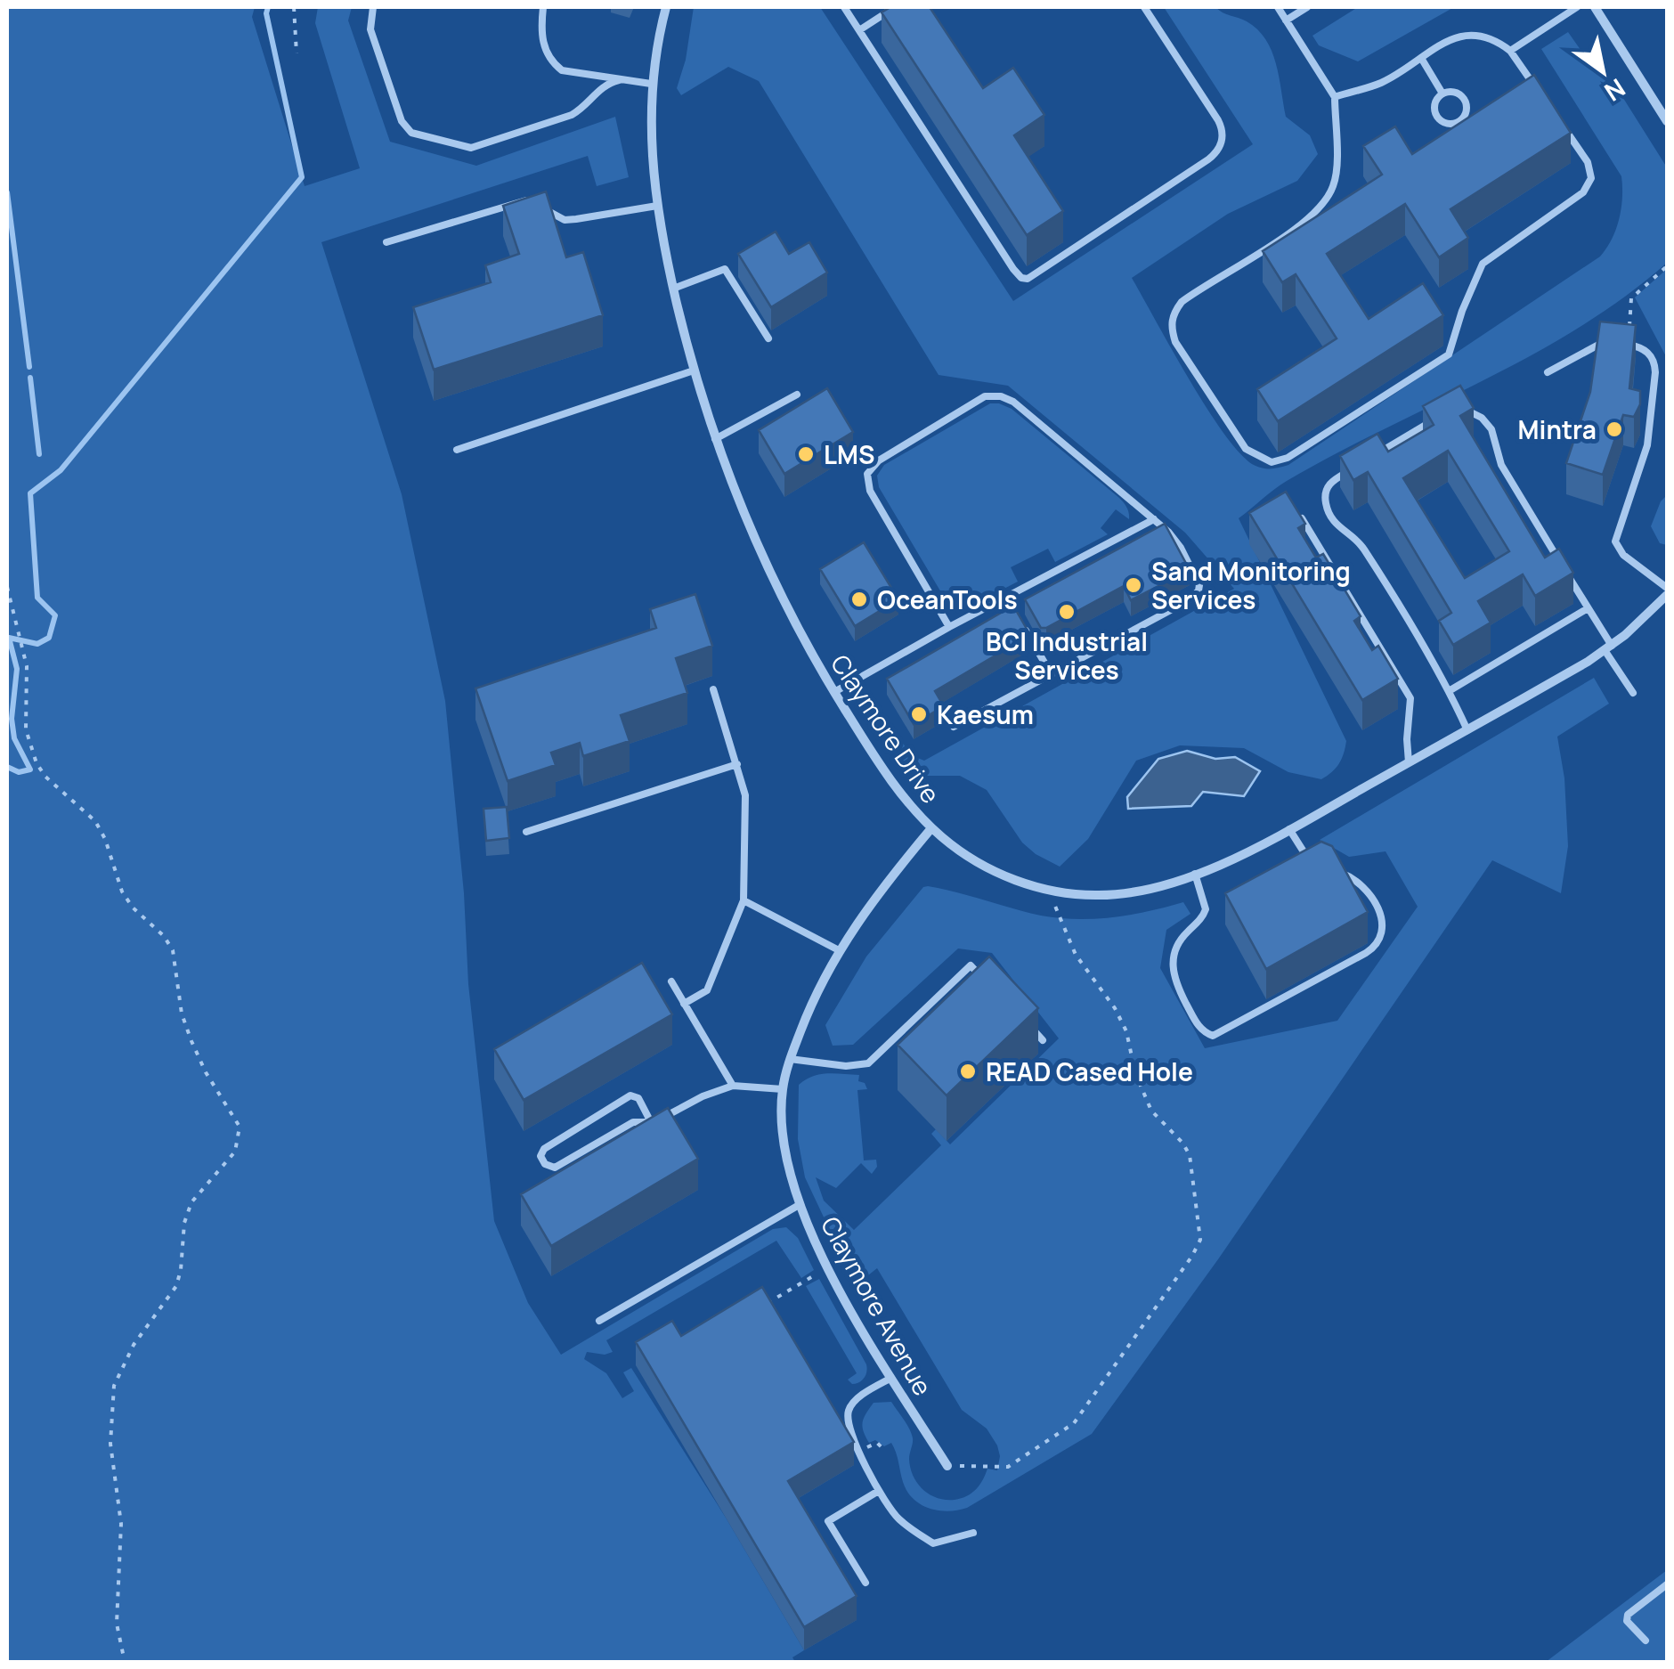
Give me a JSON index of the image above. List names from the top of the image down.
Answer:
{
  "streets": {
    "street": ["Claymore Drive", "Claymore Avenue"]
  },
  "crossings": [
    ["Claymore Drive", "Claymore Avenue"]
  ],
  "places": [
    "Mintra",
    "LMS",
    "Sand Monitoring Services",
    "OceanTools",
    "BCI Industrial Services",
    "Kaesum",
    "READ Cased Hole"
  ],
  "north": "bottom right"
}
